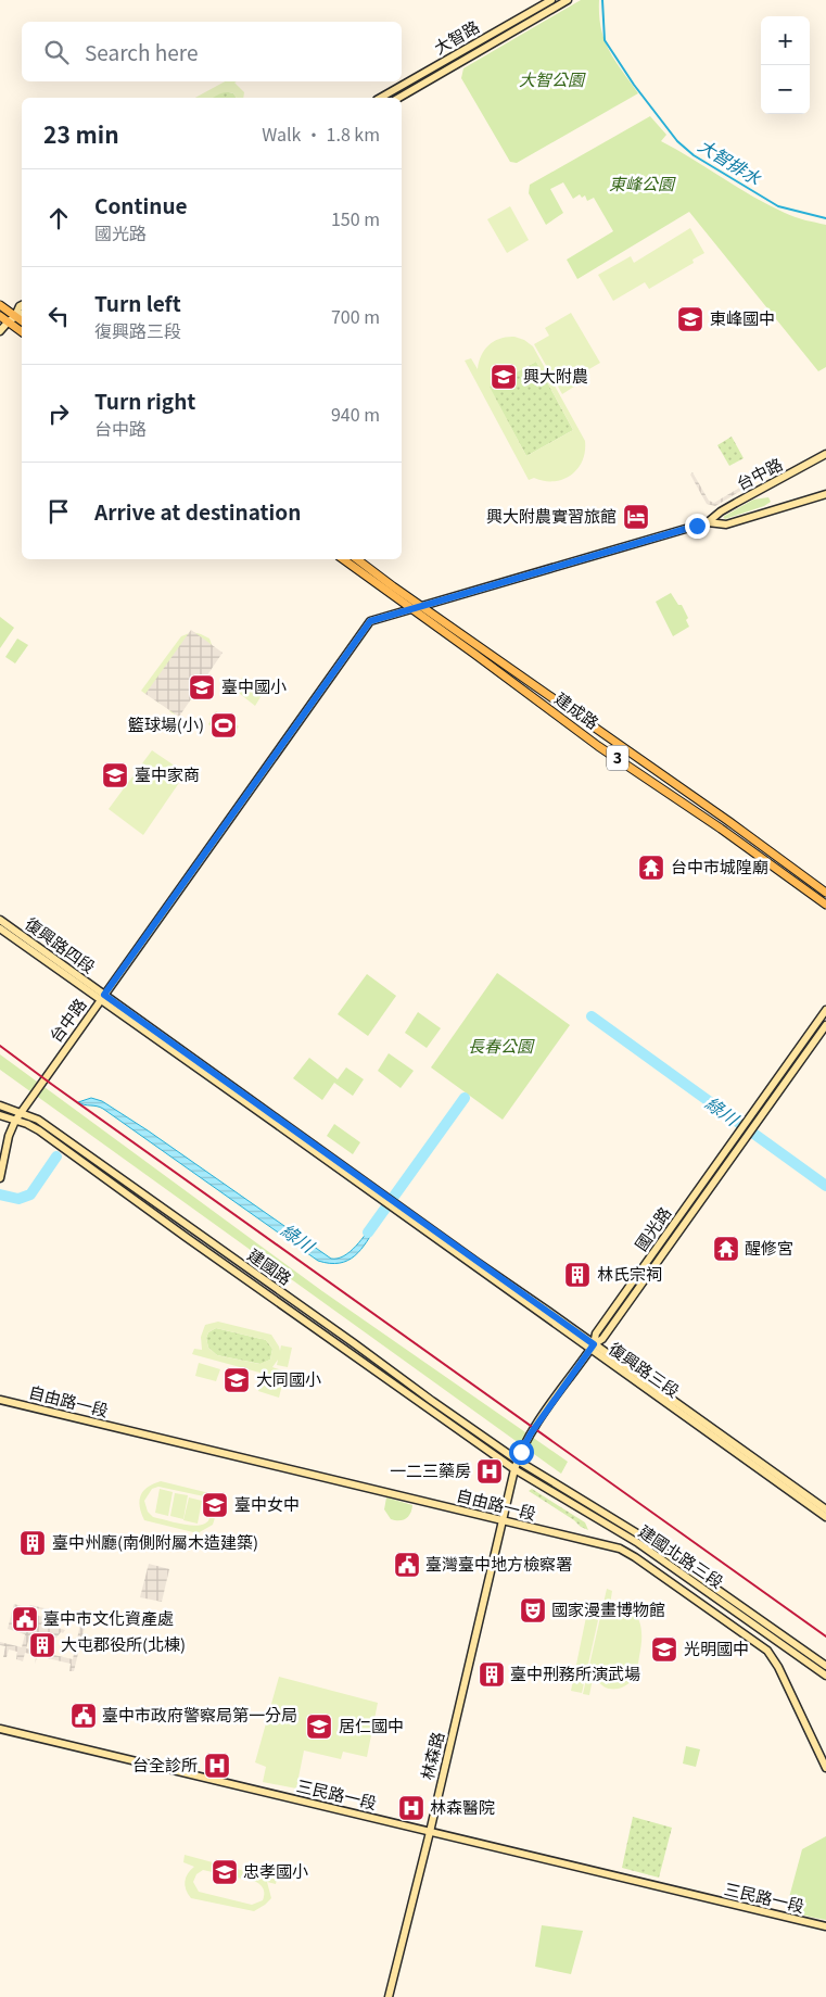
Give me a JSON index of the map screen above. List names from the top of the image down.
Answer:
{
  "streets": {
    "main road": [
      "大智路",
      "台中路",
      "建成路",
      "3",
      "復興路四段",
      "國光路",
      "建國路",
      "復興路三段",
      "自由路一段",
      "建國北路三段",
      "林森路",
      "三民路一段"
    ]
  },
  "crossings": [
    ["台中路", "建成路"],
    ["台中路", "復興路四段"],
    ["台中路", "建國路"],
    ["台中路", "復興路三段"],
    ["復興路四段", "復興路三段"],
    ["國光路", "建國路"],
    ["國光路", "復興路三段"],
    ["國光路", "自由路一段"],
    ["國光路", "建國北路三段"],
    ["國光路", "林森路"],
    ["建國路", "建國北路三段"],
    ["自由路一段", "林森路"],
    ["林森路", "三民路一段"]
  ],
  "water": ["大智排水", "綠川"],
  "parks": ["大智公園", "東峰公園", "長春公園"],
  "places": {
    "school or university": [
      "東峰國中",
      "興大附農",
      "臺中國小",
      "臺中家商",
      "大同國小",
      "臺中女中",
      "光明國中",
      "居仁國中",
      "忠孝國小"
    ],
    "hotel": ["興大附農實習旅館"],
    "sports": ["籃球場(小)"],
    "temple": ["台中市城隍廟", "醒修宮"],
    "building": [
      "林氏宗祠",
      "臺中州廳(南側附屬木造建築)",
      "大屯郡役所(北棟)",
      "臺中刑務所演武場"
    ],
    "hospital": ["一二三藥房", "台全診所", "林森醫院"],
    "public building": ["臺灣臺中地方檢察署", "臺中市文化資產處", "臺中市政府警察局第一分局"],
    "theatre": ["國家漫畫博物館"]
  },
  "page": {
    "map_buttons": ["+", "−"],
    "search": "Search here",
    "heading": ["23 min", "Walk · 1.8 km"],
    "list": [
      ["Continue", "國光路", "150 m"],
      ["Turn left", "復興路三段", "700 m"],
      ["Turn right", "台中路", "940 m"],
      "Arrive at destination"
    ]
  }
}
